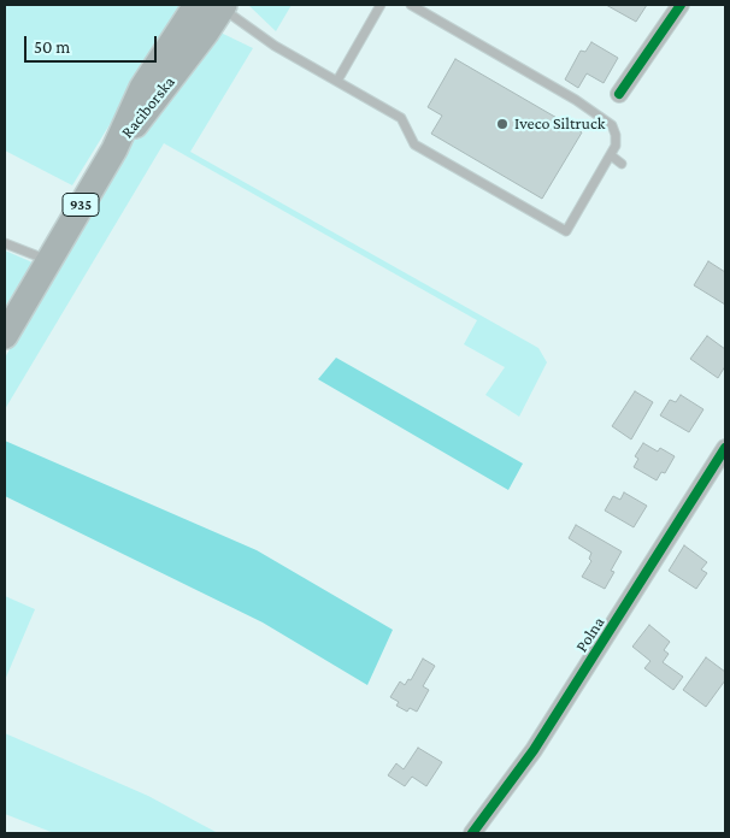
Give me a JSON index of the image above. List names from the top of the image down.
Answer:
{
  "streets": {
    "main road": ["Raciborska", "935"],
    "street": ["Polna"]
  },
  "places": ["Iveco Siltruck"],
  "scale_bar": "50 m"
}
